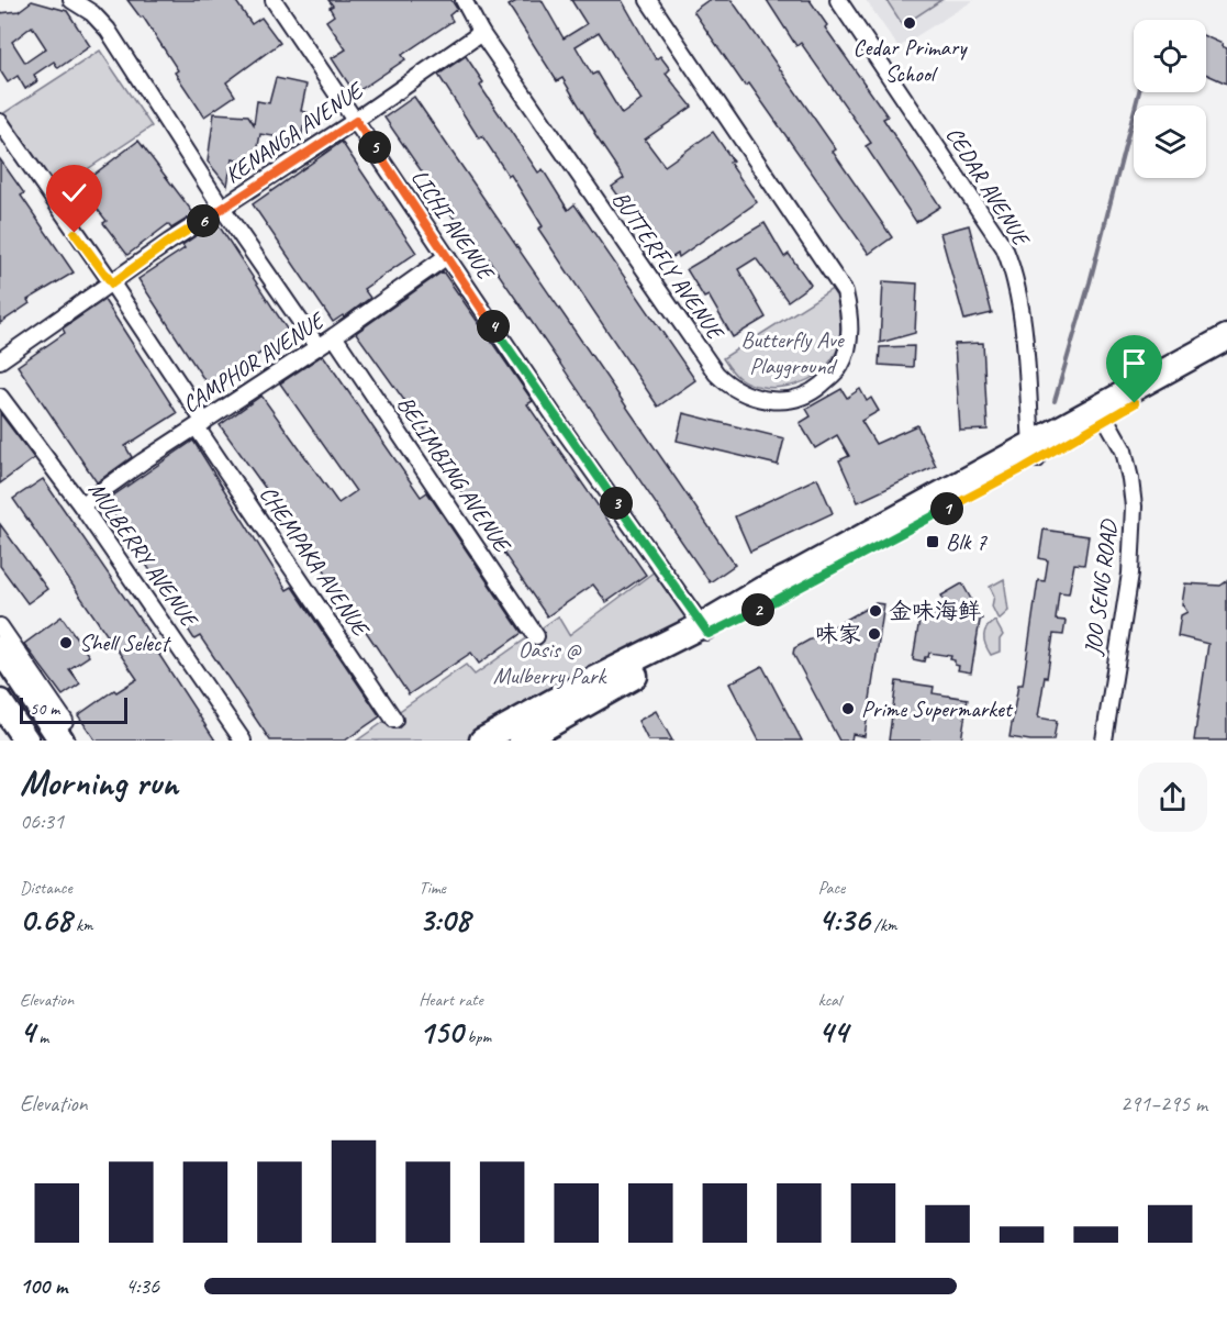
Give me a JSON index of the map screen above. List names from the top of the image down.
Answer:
{
  "streets": {
    "street": [
      "KENANGA AVENUE",
      "CEDAR AVENUE",
      "LICHI AVENUE",
      "BUTTERFLY AVENUE",
      "CAMPHOR AVENUE",
      "BELIMBING AVENUE",
      "MULBERRY AVENUE",
      "CHEMPAKA AVENUE",
      "JOO SENG ROAD"
    ]
  },
  "crossings": [
    ["KENANGA AVENUE", "LICHI AVENUE"],
    ["KENANGA AVENUE", "BUTTERFLY AVENUE"],
    ["KENANGA AVENUE", "CHEMPAKA AVENUE"],
    ["LICHI AVENUE", "CAMPHOR AVENUE"],
    ["CAMPHOR AVENUE", "BELIMBING AVENUE"],
    ["CAMPHOR AVENUE", "MULBERRY AVENUE"],
    ["CAMPHOR AVENUE", "CHEMPAKA AVENUE"]
  ],
  "parks": ["Butterfly Ave Playground", "Oasis @ Mulberry Park"],
  "places": {
    "other": [
      "Cedar Primary School",
      "金味海鲜",
      "味家",
      "Shell Select",
      "Prime Supermarket"
    ],
    "transit": ["Blk 7"]
  },
  "scale_bar": "50 m",
  "page": {
    "pins": [
      "5",
      "6",
      "4",
      "3",
      "1",
      "2"
    ],
    "scale": "50 m",
    "heading": ["Morning run", "06:31"],
    "stats": [
      ["Distance", "0.68 km"],
      ["Time", "3:08"],
      ["Pace", "4:36 /km"],
      ["Elevation", "4 m"],
      ["Heart rate", "150 bpm"],
      ["kcal", "44"]
    ],
    "chart": ["Elevation", "291–295 m"],
    "list": [
      {
        "name": "100 m",
        "note": "4:36"
      }
    ]
  }
}
